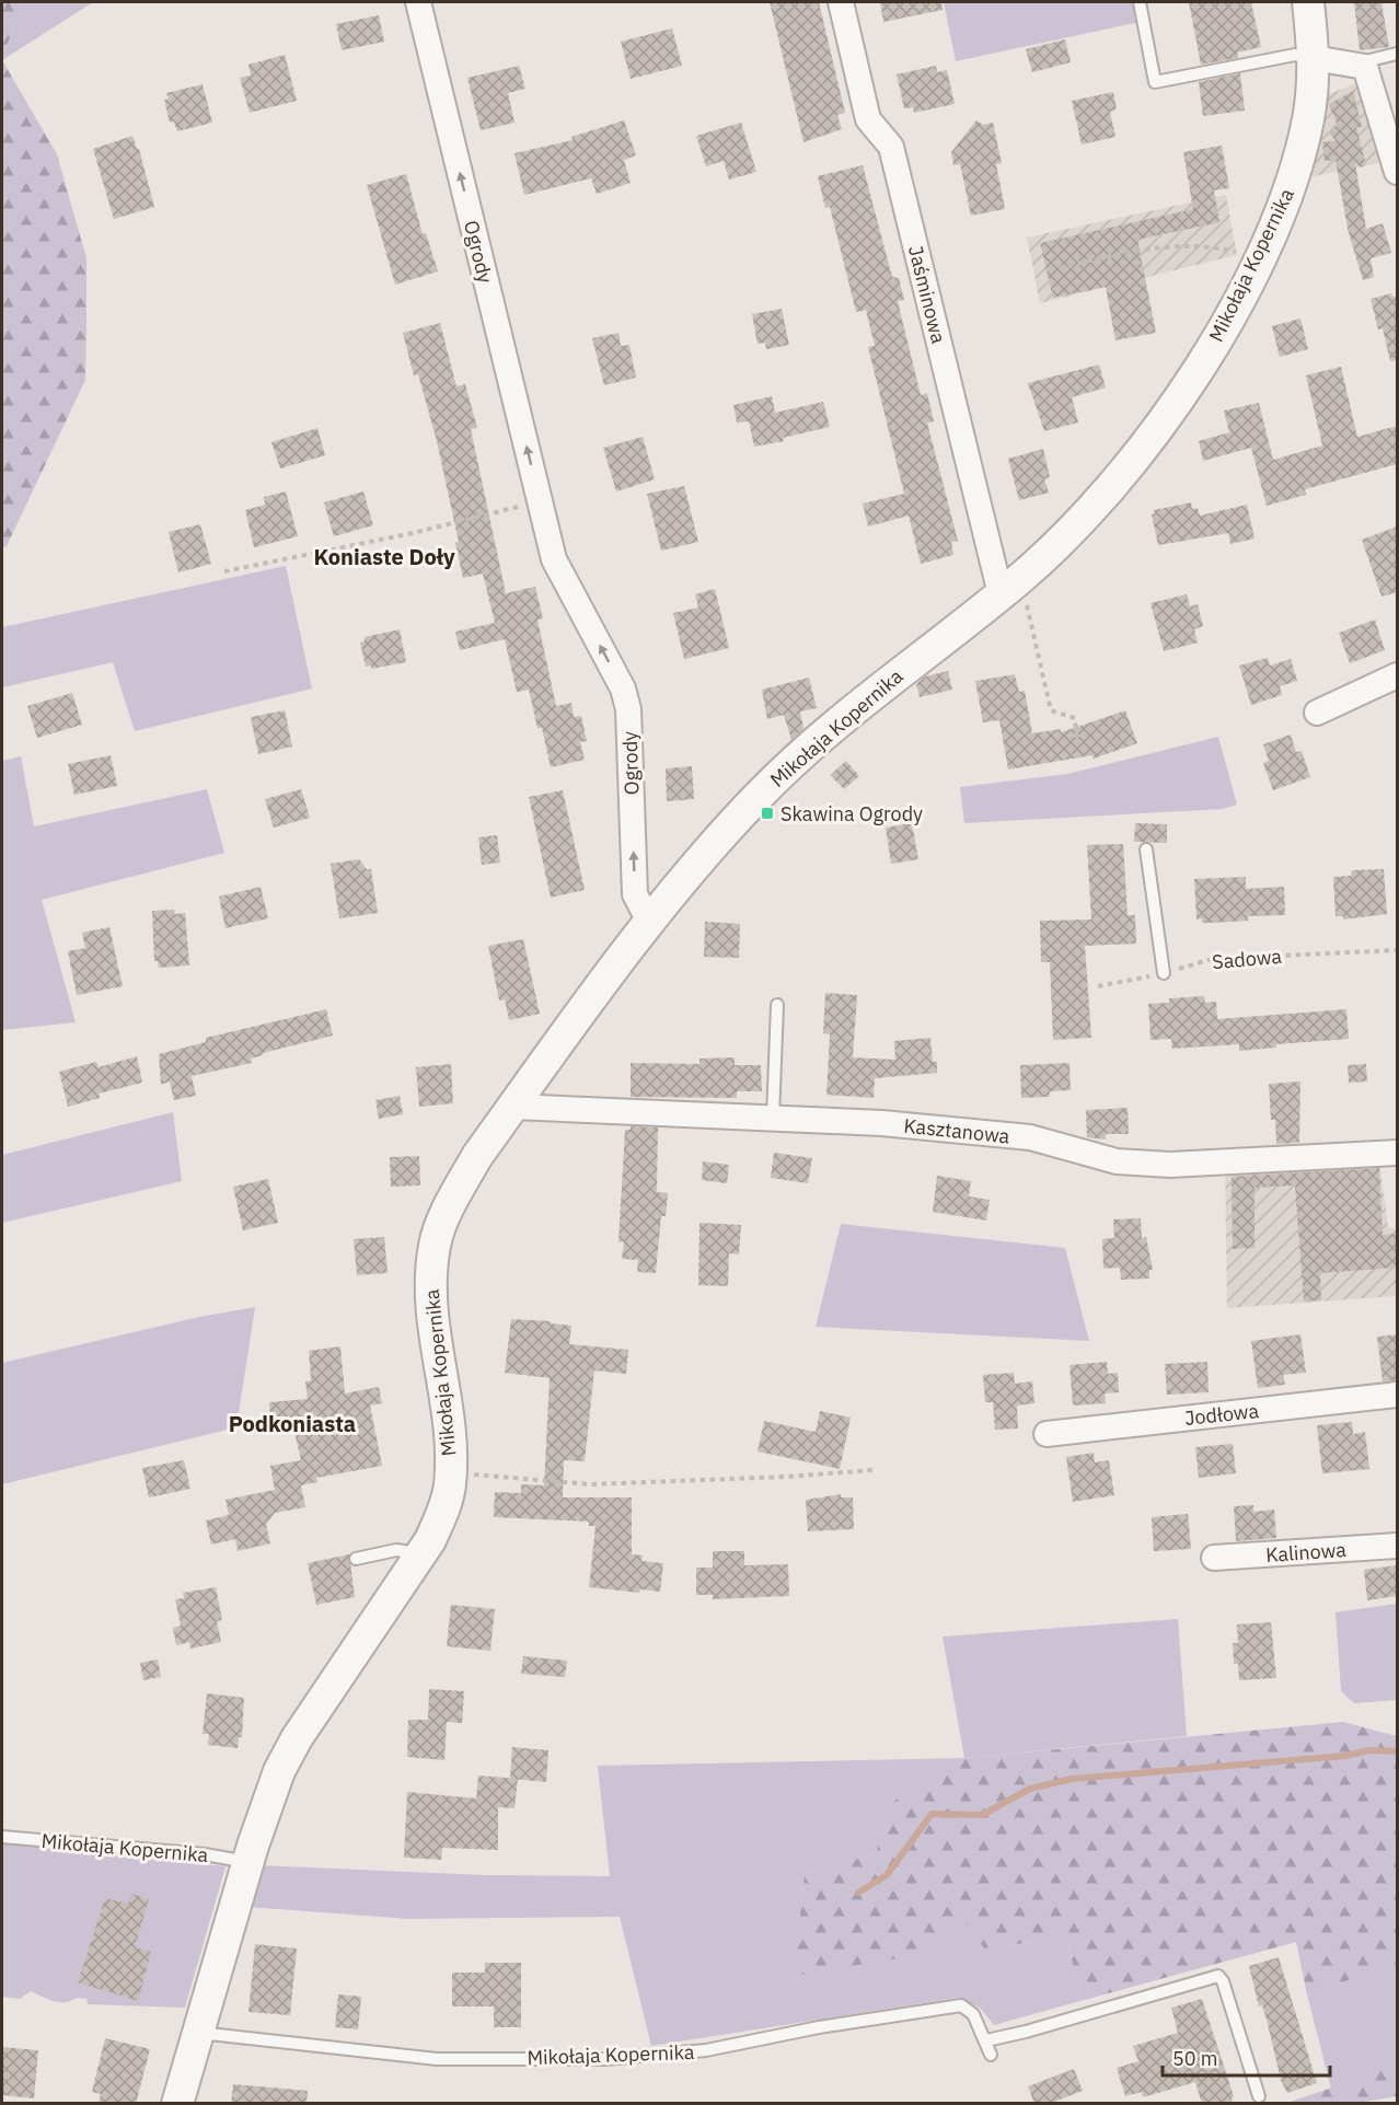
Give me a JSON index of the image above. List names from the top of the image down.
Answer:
{
  "streets": {
    "street": [
      "Ogrody",
      "Mikołaja Kopernika",
      "Jaśminowa",
      "Kasztanowa",
      "Jodłowa",
      "Kalinowa"
    ],
    "path": ["Sadowa"]
  },
  "crossings": [
    ["Ogrody", "Mikołaja Kopernika"],
    ["Mikołaja Kopernika", "Jaśminowa"],
    ["Mikołaja Kopernika", "Kasztanowa"]
  ],
  "one_way": ["Ogrody"],
  "districts": ["Koniaste Doły", "Podkoniasta"],
  "places": {
    "transit": ["Skawina Ogrody"]
  },
  "scale_bar": "50 m"
}
